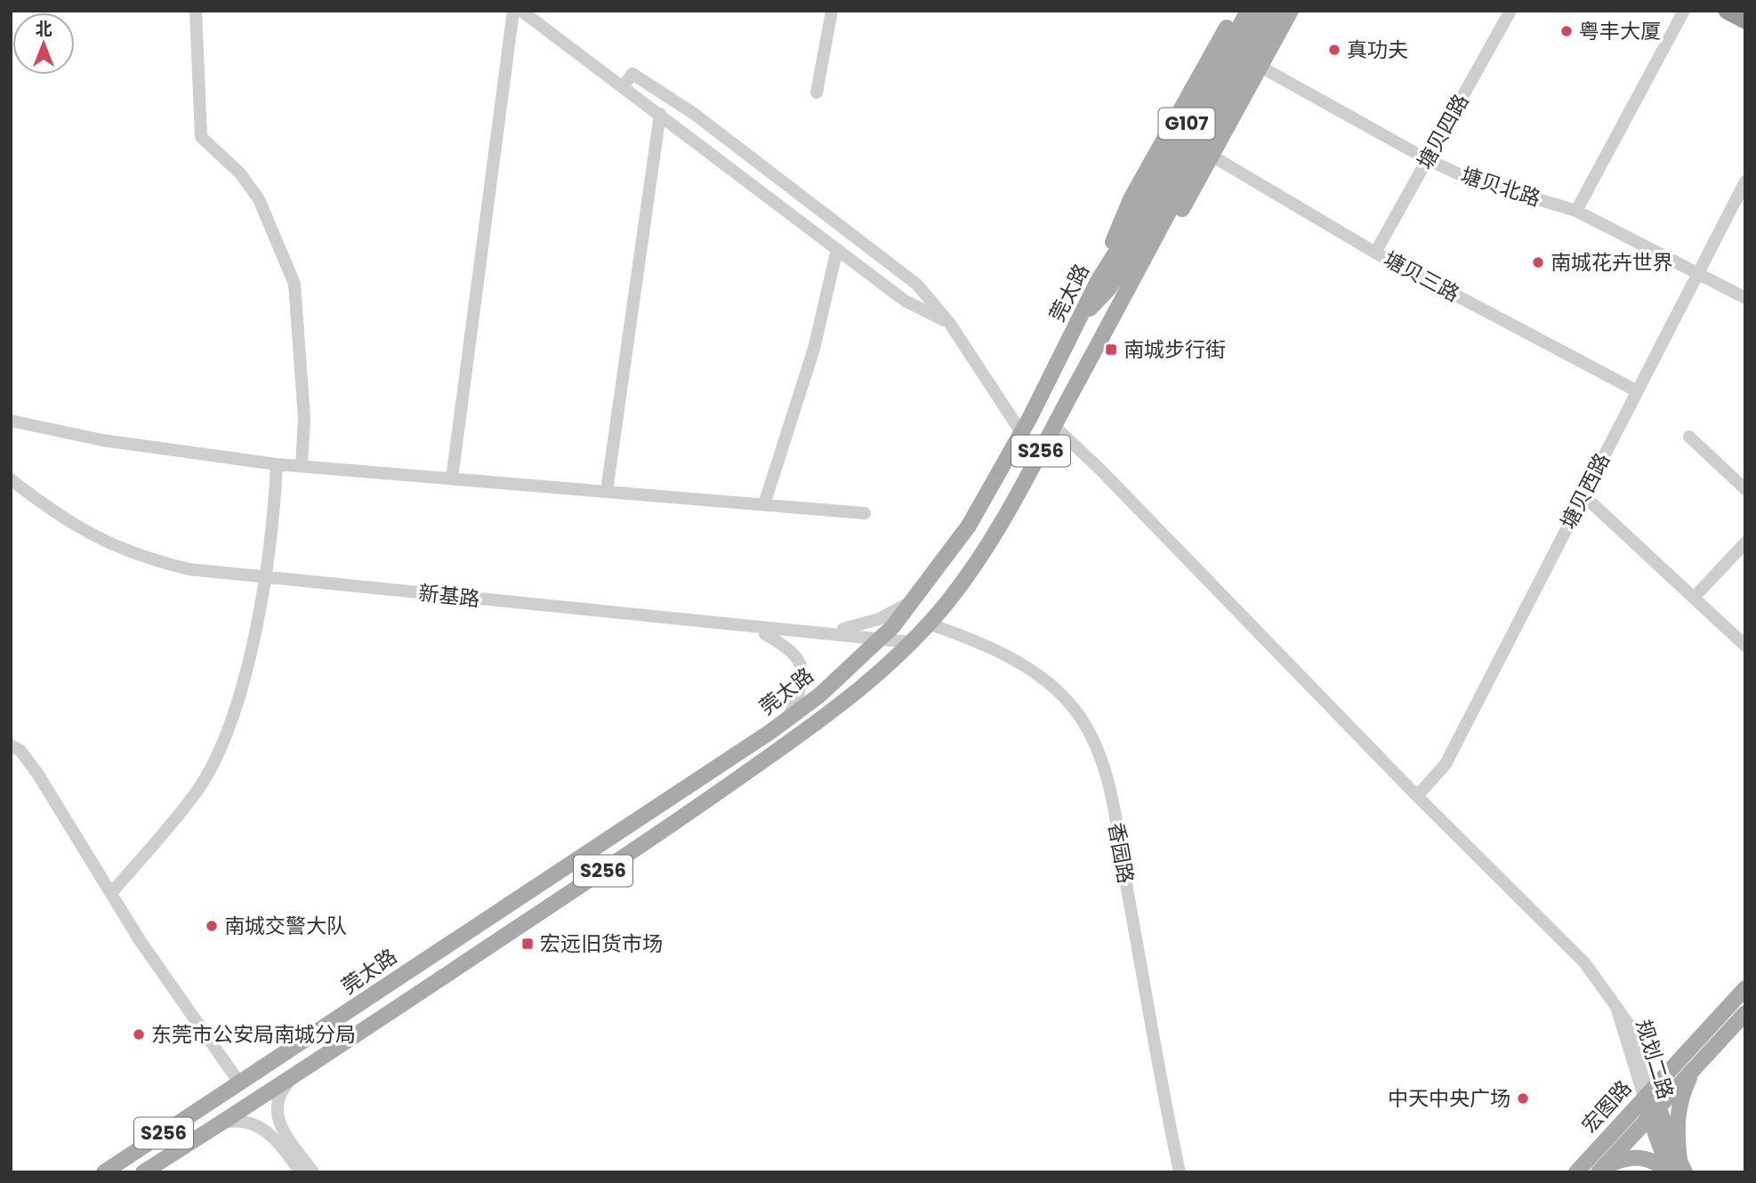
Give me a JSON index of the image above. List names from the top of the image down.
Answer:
{
  "streets": {
    "main road": [
      "G107",
      "莞太路",
      "S256",
      "规划二路",
      "宏图路"
    ],
    "street": [
      "塘贝四路",
      "塘贝北路",
      "塘贝三路",
      "塘贝西路",
      "新基路",
      "香园路"
    ]
  },
  "crossings": [
    ["塘贝四路", "塘贝北路"],
    ["塘贝四路", "塘贝三路"],
    ["塘贝北路", "塘贝西路"],
    ["塘贝三路", "塘贝西路"],
    ["莞太路", "新基路"],
    ["莞太路", "香园路"],
    ["莞太路", "规划二路"],
    ["塘贝西路", "规划二路"],
    ["规划二路", "宏图路"]
  ],
  "places": {
    "other": [
      "粤丰大厦",
      "真功夫",
      "南城花卉世界",
      "南城交警大队",
      "东莞市公安局南城分局",
      "中天中央广场"
    ],
    "transit": ["南城步行街", "宏远旧货市场"]
  },
  "north": "top"
}
